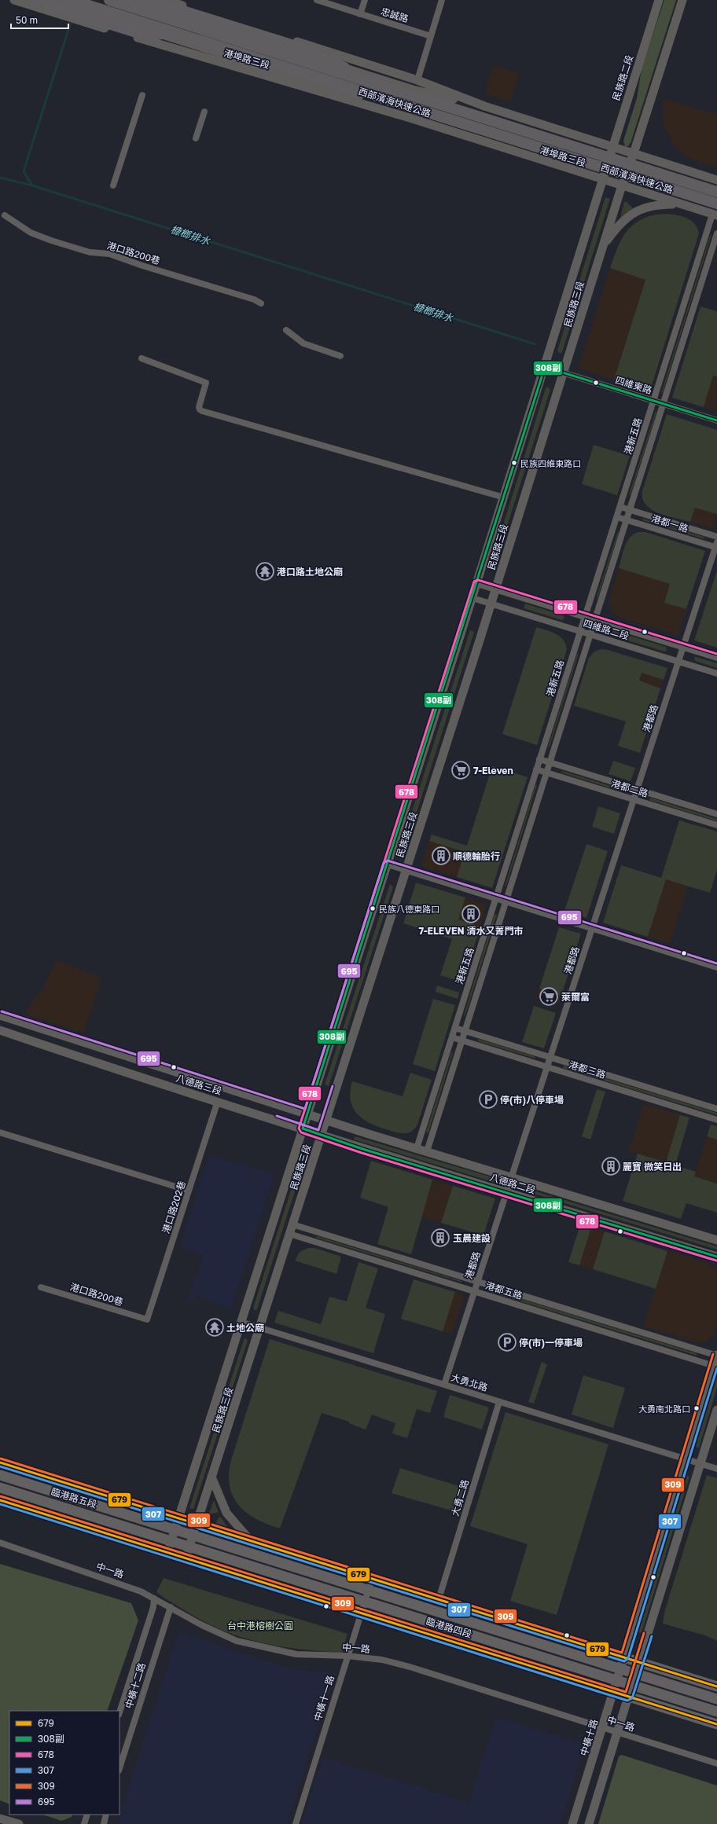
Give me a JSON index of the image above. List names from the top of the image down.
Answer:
{
  "streets": {
    "highway": ["西部濱海快速公路"],
    "main road": ["臨港路五段", "臨港路四段"],
    "street": [
      "忠誠路",
      "港埠路三段",
      "民族路二段",
      "港口路200巷",
      "民族路三段",
      "四維東路",
      "港新五路",
      "港都一路",
      "四維路二段",
      "港都路",
      "港都二路",
      "港都三路",
      "八德路三段",
      "八德路二段",
      "港口路202巷",
      "港都五路",
      "大勇北路",
      "大勇二路",
      "中一路",
      "中橫十二路",
      "中橫十一路",
      "中橫十路"
    ]
  },
  "crossings": [
    ["港埠路三段", "西部濱海快速公路"],
    ["港埠路三段", "民族路三段"],
    ["港埠路三段", "港新五路"],
    ["民族路二段", "民族路三段"],
    ["港口路200巷", "港口路202巷"],
    ["民族路三段", "四維東路"],
    ["民族路三段", "四維路二段"],
    ["民族路三段", "八德路三段"],
    ["民族路三段", "八德路二段"],
    ["民族路三段", "港都五路"],
    ["民族路三段", "大勇北路"],
    ["民族路三段", "臨港路五段"],
    ["民族路三段", "臨港路四段"],
    ["四維東路", "港新五路"],
    ["港新五路", "港都一路"],
    ["港新五路", "四維路二段"],
    ["港新五路", "港都二路"],
    ["港新五路", "港都三路"],
    ["港新五路", "八德路二段"],
    ["港都一路", "港都路"],
    ["四維路二段", "港都路"],
    ["港都路", "港都二路"],
    ["港都路", "港都三路"],
    ["港都路", "八德路二段"],
    ["港都路", "港都五路"],
    ["港都路", "大勇北路"],
    ["八德路三段", "八德路二段"],
    ["八德路三段", "港口路202巷"],
    ["大勇北路", "大勇二路"],
    ["大勇北路", "中橫十路"],
    ["臨港路五段", "臨港路四段"],
    ["中一路", "中橫十二路"],
    ["中一路", "中橫十一路"],
    ["中一路", "中橫十路"],
    ["臨港路四段", "中橫十一路"],
    ["臨港路四段", "中橫十路"]
  ],
  "water": ["槺榔排水"],
  "parks": ["台中港榕樹公園"],
  "places": {
    "other": ["民族四維東路口", "民族八德東路口", "大勇南北路口"],
    "temple": ["港口路土地公廟", "土地公廟"],
    "supermarket": ["7-Eleven", "萊爾富"],
    "building": [
      "順德輪胎行",
      "7-ELEVEN 清水又菁門市",
      "麗寶 微笑日出",
      "玉晨建設"
    ],
    "parking": ["停(市)八停車場", "停(市)一停車場"]
  },
  "lines": [
    "transit line 308副",
    "transit line 678",
    "transit line 695",
    "transit line 309",
    "transit line 307",
    "transit line 679"
  ],
  "legend": [
    "679",
    "308副",
    "678",
    "307",
    "309",
    "695"
  ],
  "scale_bar": "50 m"
}
